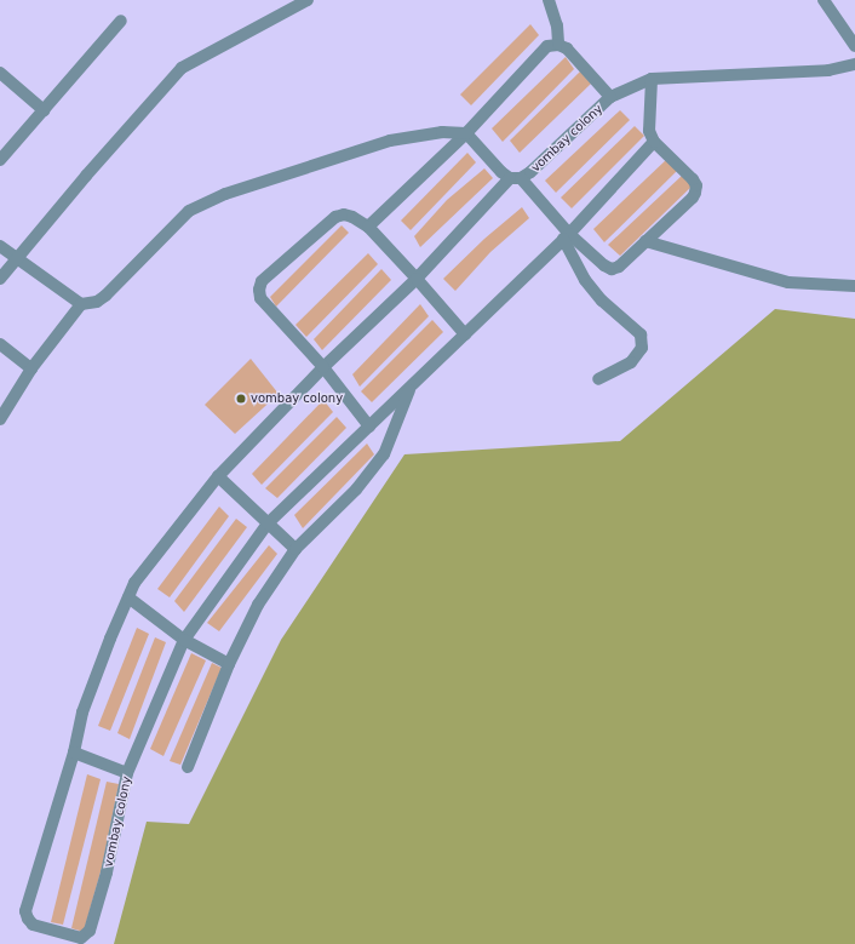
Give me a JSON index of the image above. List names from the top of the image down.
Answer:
{
  "streets": {
    "street": ["vombay colony"]
  },
  "places": ["vombay colony"]
}
